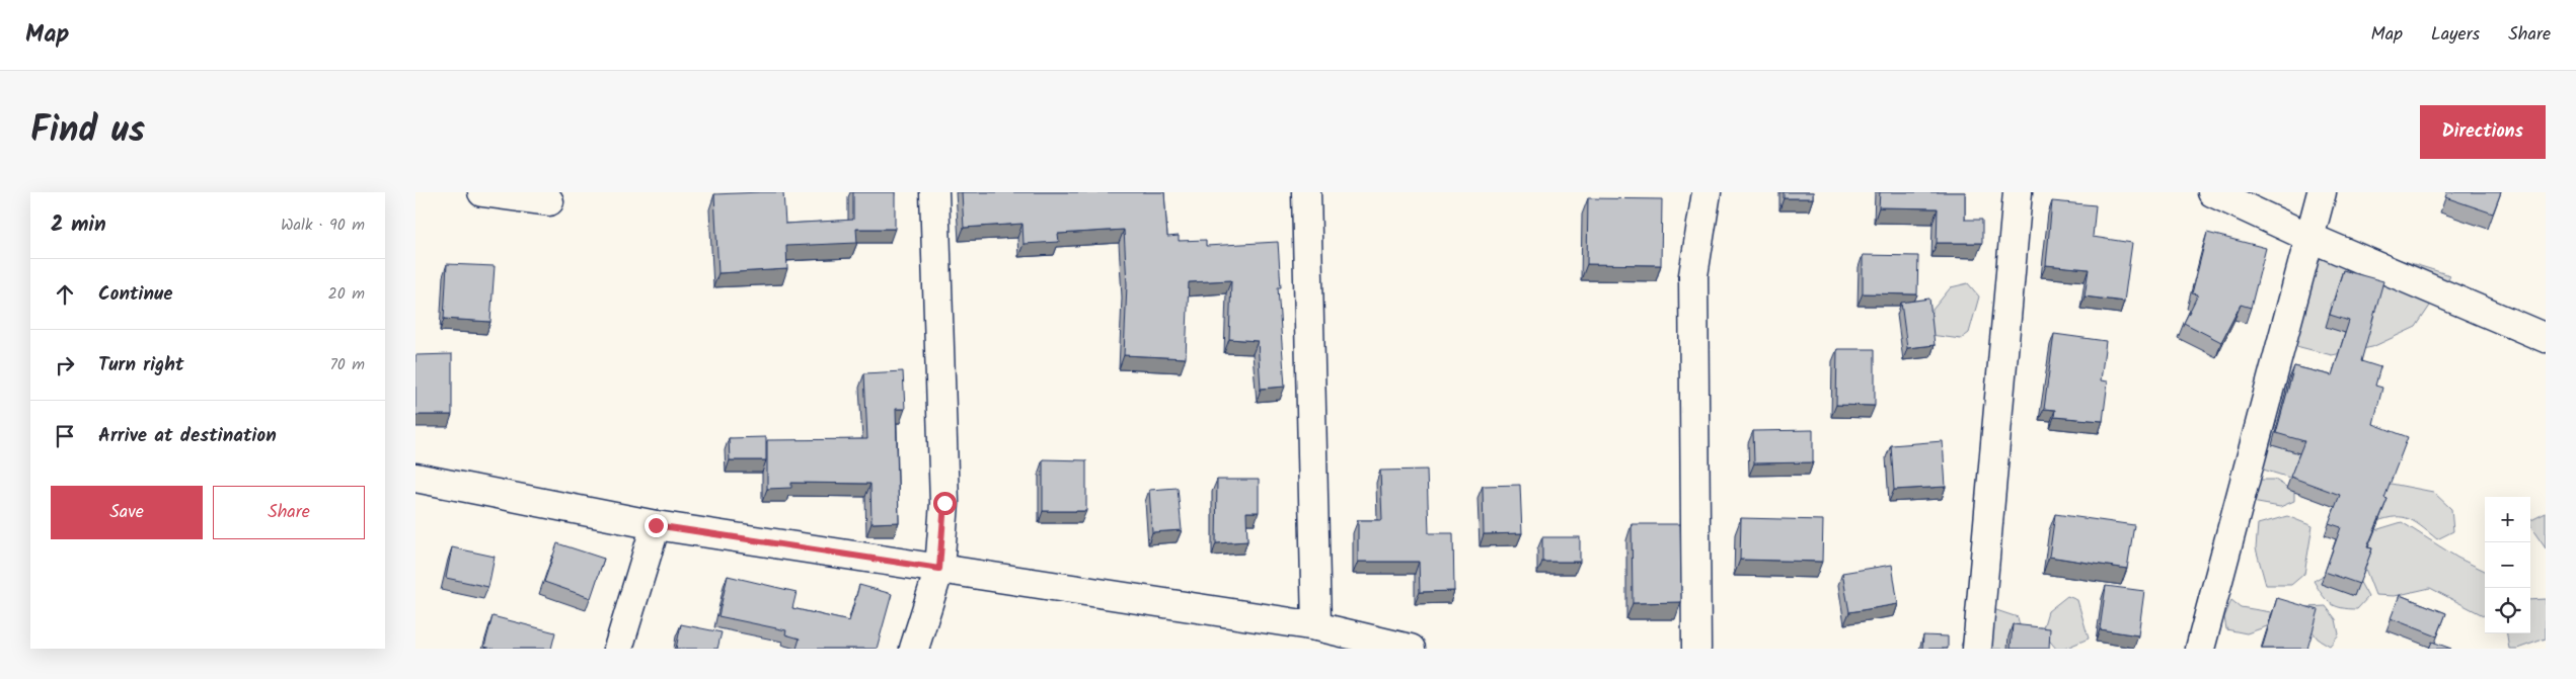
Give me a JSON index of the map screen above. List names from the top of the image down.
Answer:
{
  "page": {
    "header": "Map",
    "nav": ["Map", "Layers", "Share"],
    "title": "Find us",
    "buttons": [
      "Directions",
      ["Save", "Share"]
    ],
    "heading": ["2 min", "Walk · 90 m"],
    "list": [
      ["Continue", "20 m"],
      ["Turn right", "70 m"],
      "Arrive at destination"
    ],
    "map_buttons": ["+", "−"]
  }
}
